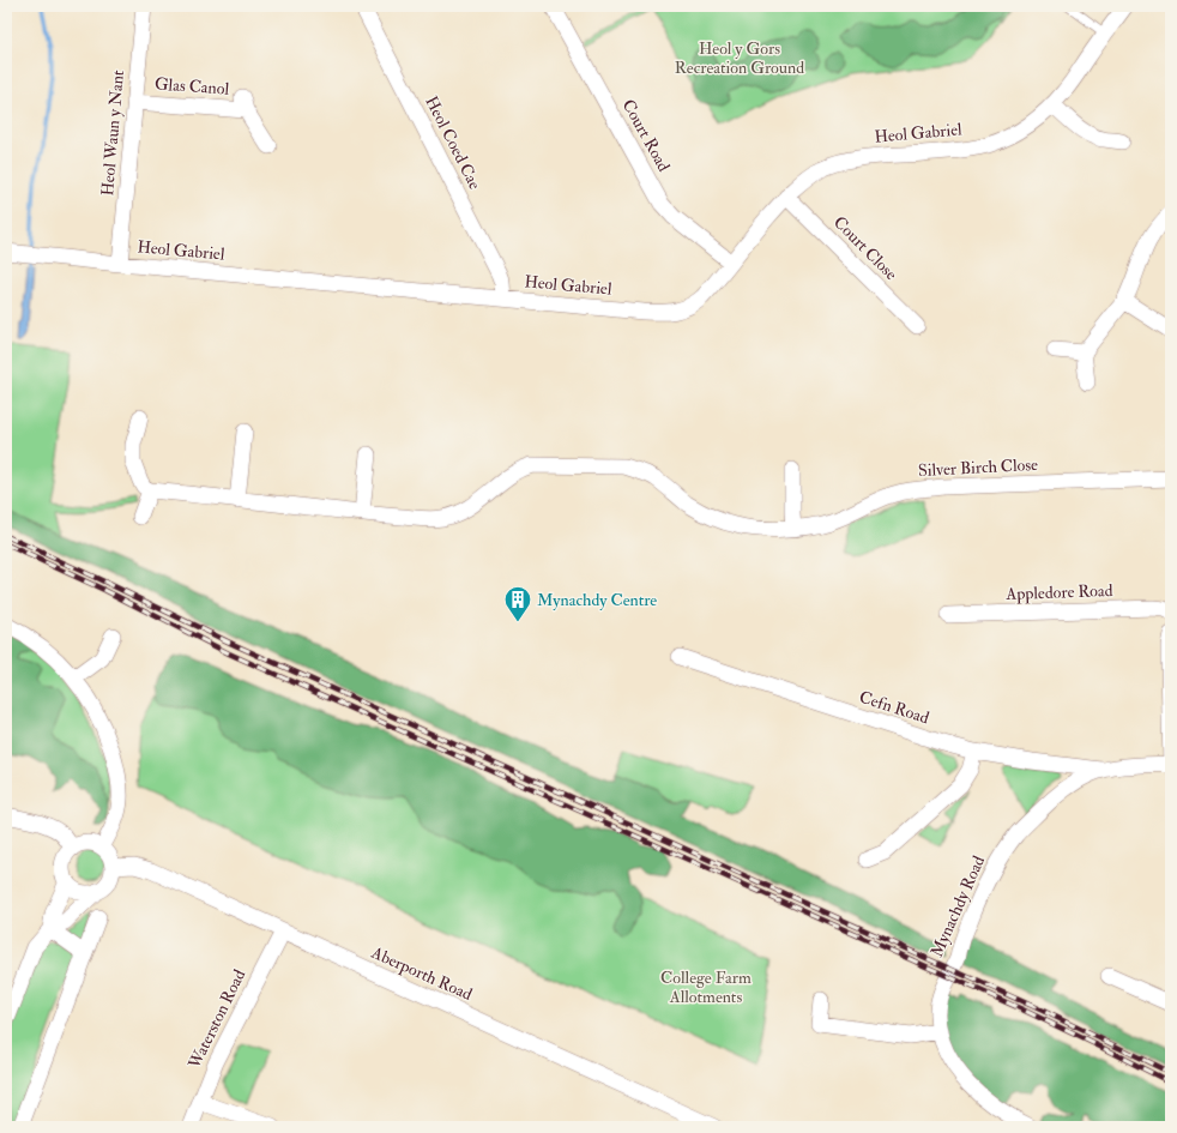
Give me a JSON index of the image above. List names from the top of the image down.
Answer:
{
  "streets": {
    "street": [
      "Glas Canol",
      "Heol Waun y Nant",
      "Heol Gabriel",
      "Court Road",
      "Heol Coed Cae",
      "Court Close",
      "Silver Birch Close",
      "Appledore Road",
      "Cefn Road",
      "Mynachdy Road",
      "Aberporth Road",
      "Waterston Road"
    ]
  },
  "crossings": [
    ["Glas Canol", "Heol Waun y Nant"],
    ["Heol Waun y Nant", "Heol Gabriel"],
    ["Heol Gabriel", "Court Road"],
    ["Heol Gabriel", "Heol Coed Cae"],
    ["Heol Gabriel", "Court Close"],
    ["Cefn Road", "Mynachdy Road"],
    ["Aberporth Road", "Waterston Road"]
  ],
  "parks": ["Heol y Gors Recreation Ground", "College Farm Allotments"],
  "places": {
    "building": ["Mynachdy Centre"]
  }
}
